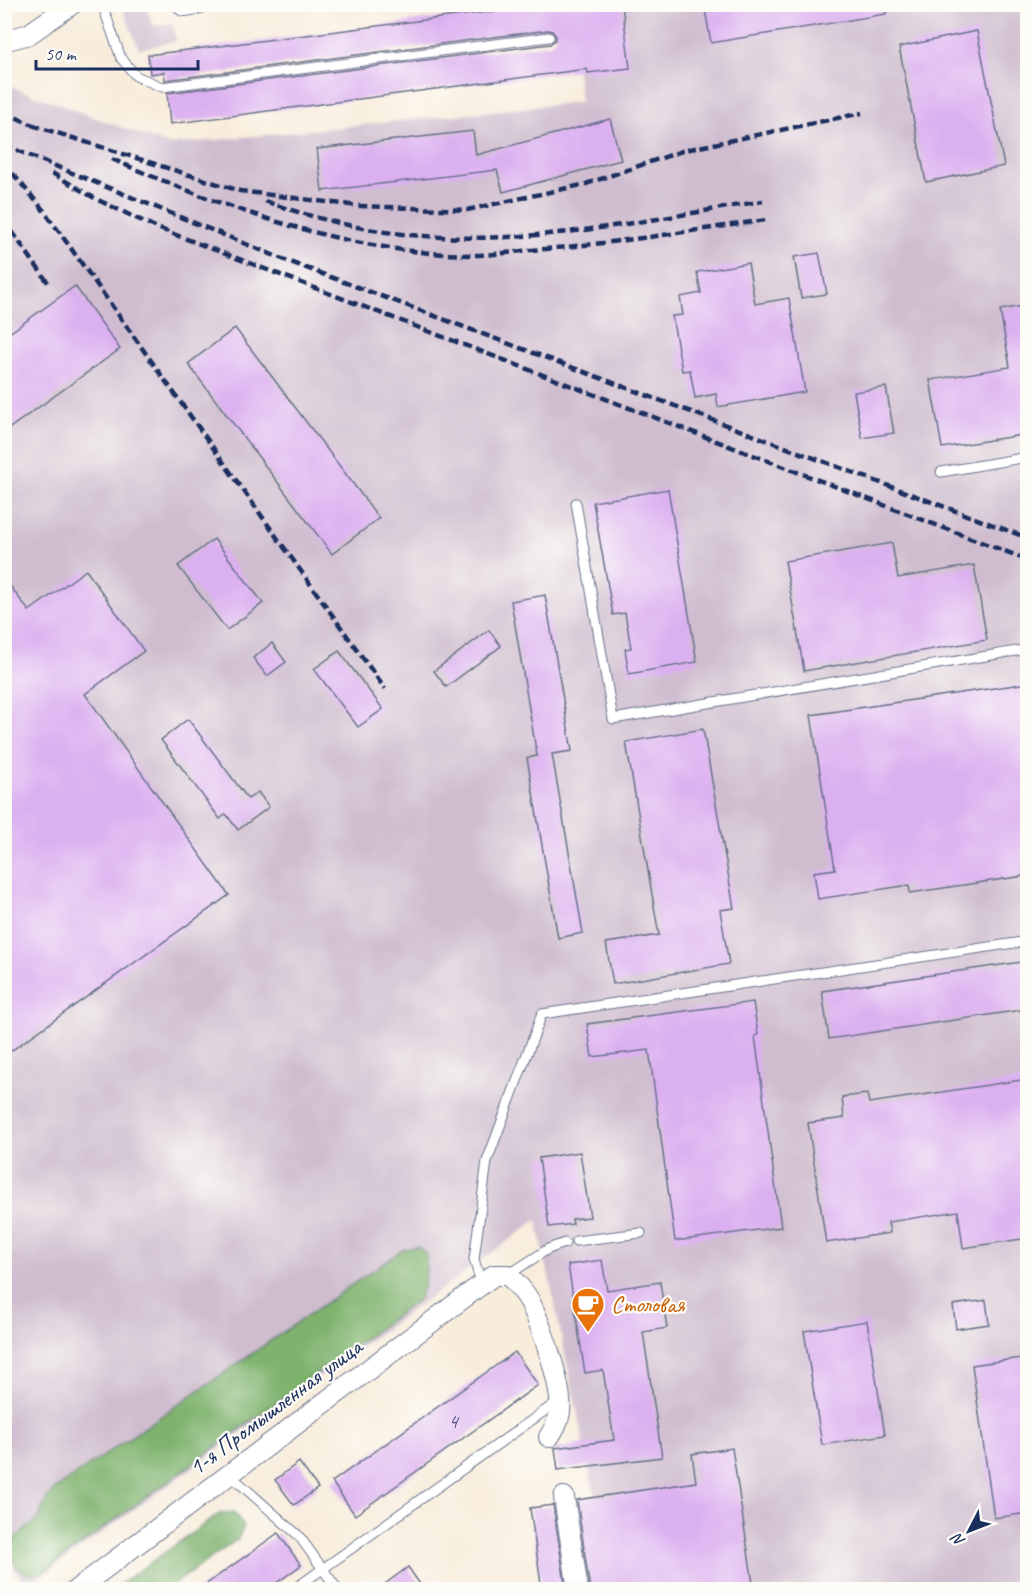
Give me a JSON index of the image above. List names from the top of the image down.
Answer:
{
  "streets": {
    "street": ["1-я Промышленная улица"]
  },
  "places": {
    "cafe": ["Столовая"]
  },
  "house_numbers": ["4"],
  "scale_bar": "50 m",
  "north": "bottom left"
}
